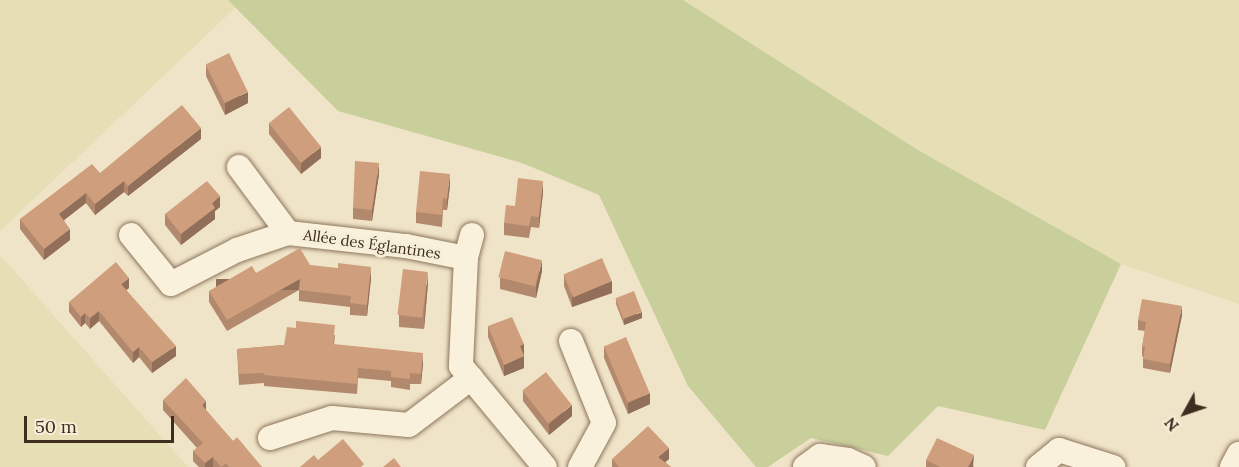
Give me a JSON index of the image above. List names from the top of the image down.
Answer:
{
  "streets": {
    "street": ["Allée des Églantines"]
  },
  "scale_bar": "50 m",
  "north": "bottom left"
}
